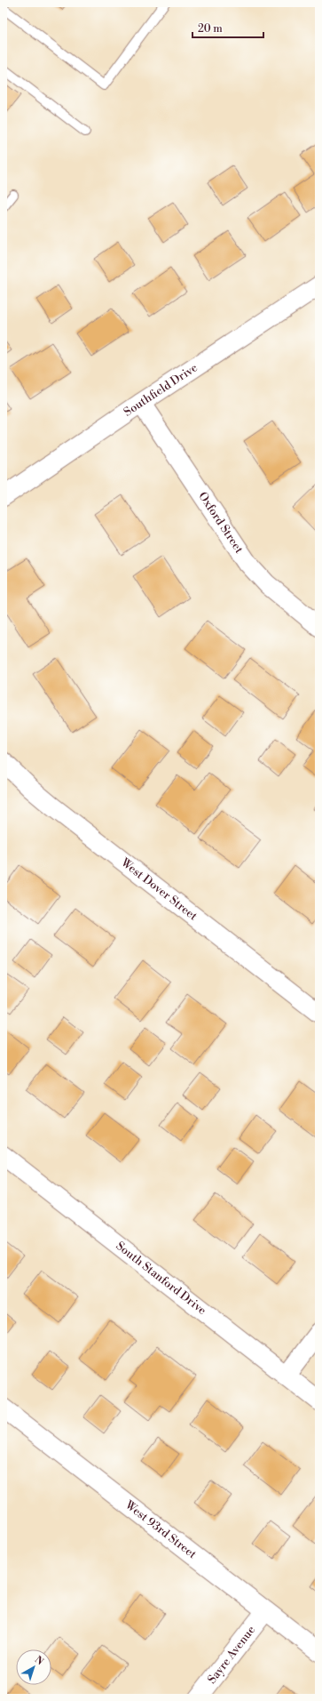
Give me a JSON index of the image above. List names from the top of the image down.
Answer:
{
  "streets": {
    "street": [
      "Southfield Drive",
      "Oxford Street",
      "West Dover Street",
      "South Stanford Drive",
      "West 93rd Street",
      "Sayre Avenue"
    ]
  },
  "crossings": [
    ["Southfield Drive", "Oxford Street"],
    ["West 93rd Street", "Sayre Avenue"]
  ],
  "scale_bar": "20 m",
  "north": "top right"
}
